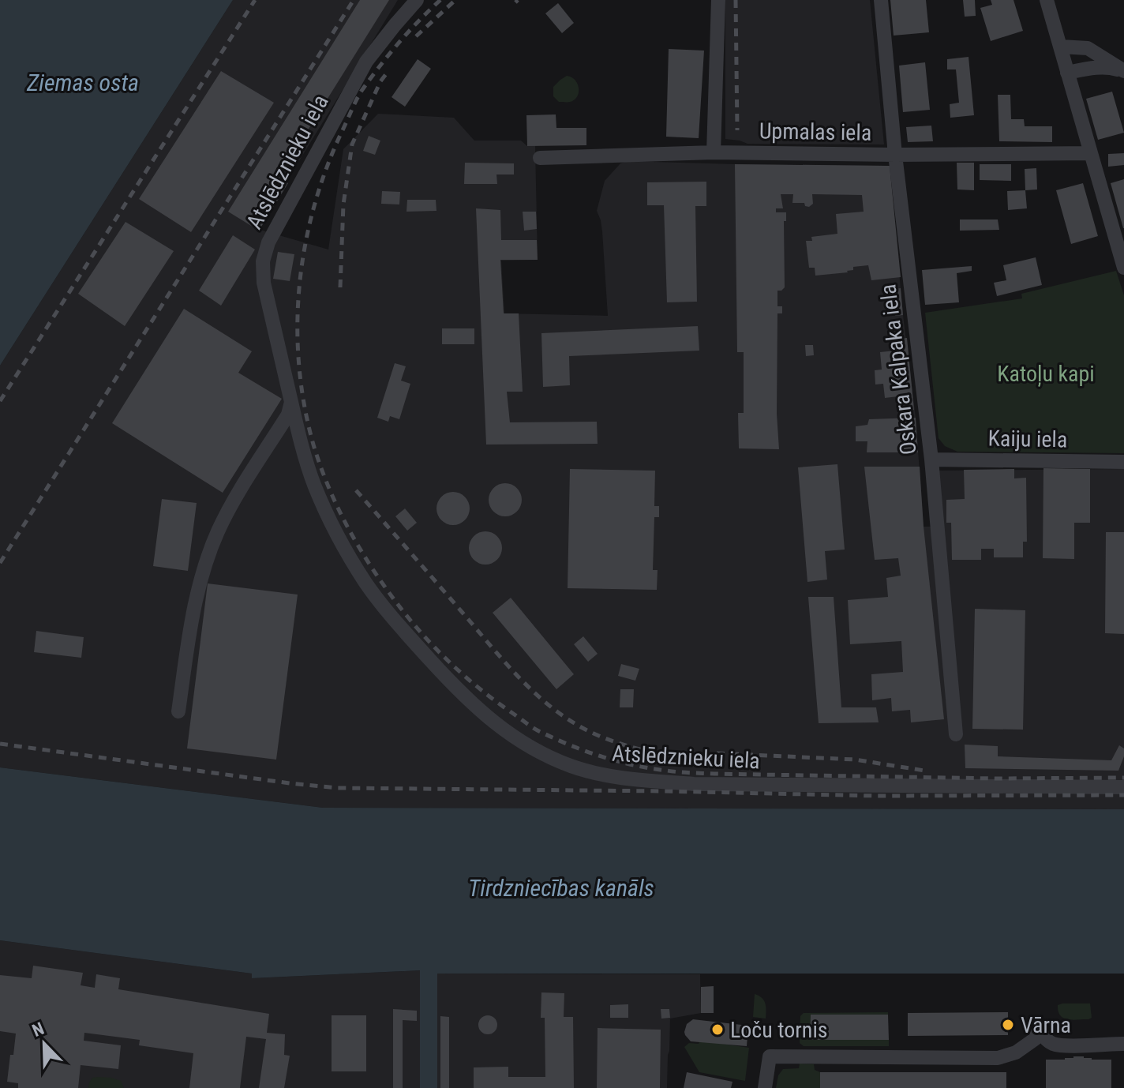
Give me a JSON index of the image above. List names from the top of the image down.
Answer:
{
  "streets": {
    "street": [
      "Upmalas iela",
      "Atslēdznieku iela",
      "Oskara Kalpaka iela",
      "Kaiju iela"
    ]
  },
  "crossings": [
    ["Upmalas iela", "Oskara Kalpaka iela"],
    ["Oskara Kalpaka iela", "Kaiju iela"]
  ],
  "water": ["Ziemas osta", "Tirdzniecības kanāls"],
  "parks": ["Katoļu kapi"],
  "places": ["Vārna", "Loču tornis"],
  "north": "top left"
}
